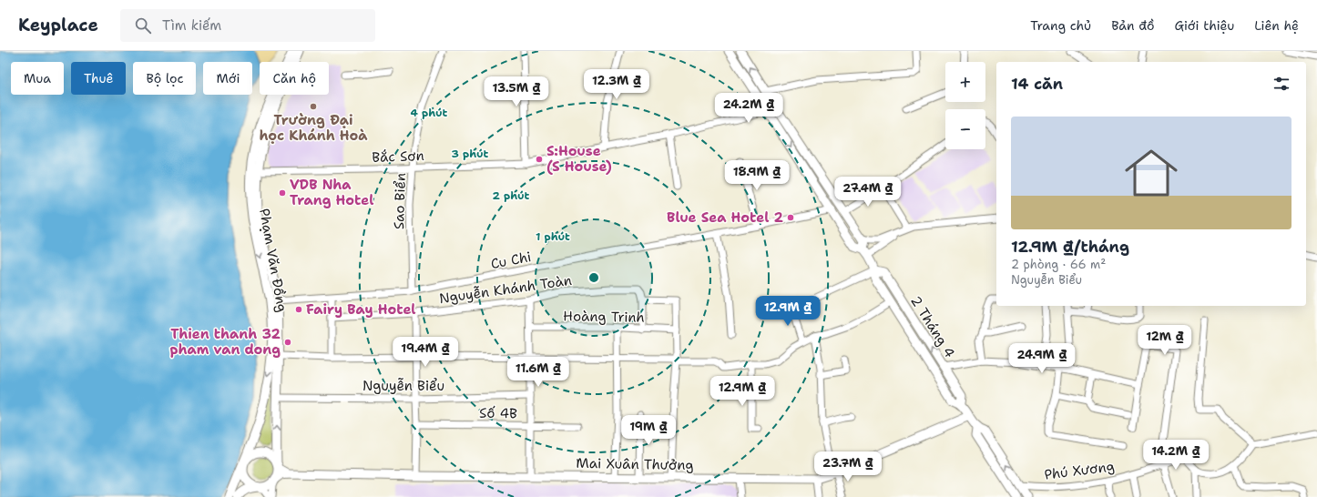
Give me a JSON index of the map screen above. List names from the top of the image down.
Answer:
{
  "streets": {
    "main road": ["Phạm Văn Đồng", "2 Tháng 4", "Mai Xuân Thưởng"],
    "street": [
      "Bắc Sơn",
      "Sao Biển",
      "Cu Chi",
      "Nguyễn Khánh Toàn",
      "Hoàng Trinh",
      "Nguyễn Biểu",
      "Số 4B",
      "Phú Xương"
    ]
  },
  "crossings": [
    ["Bắc Sơn", "Sao Biển"],
    ["Bắc Sơn", "Phạm Văn Đồng"],
    ["Bắc Sơn", "2 Tháng 4"],
    ["Sao Biển", "Cu Chi"],
    ["Phạm Văn Đồng", "Cu Chi"],
    ["Phạm Văn Đồng", "Nguyễn Biểu"],
    ["Phạm Văn Đồng", "Mai Xuân Thưởng"],
    ["Cu Chi", "2 Tháng 4"],
    ["2 Tháng 4", "Mai Xuân Thưởng"],
    ["2 Tháng 4", "Phú Xương"]
  ],
  "places": [
    "Trường Đại học Khánh Hoà",
    "S:House (S House)",
    "VDB Nha Trang Hotel",
    "Blue Sea Hotel 2",
    "Fairy Bay Hotel",
    "Thien thanh 32 pham van dong"
  ],
  "page": {
    "header": "Keyplace",
    "search": "Tìm kiếm",
    "nav": [
      "Trang chủ",
      "Bản đồ",
      "Giới thiệu",
      "Liên hệ"
    ],
    "map_buttons": ["+", "−"],
    "chip": [
      "Mua",
      "Thuê",
      "Bộ lọc",
      "Mới",
      "Căn hộ"
    ],
    "heading": "14 căn",
    "price": [
      "12.3M ₫",
      "13.5M ₫",
      "24.2M ₫",
      "18.9M ₫",
      "27.4M ₫",
      "12.9M ₫",
      "12M ₫",
      "19.4M ₫",
      "24.9M ₫",
      "11.6M ₫",
      "12.9M ₫",
      "19M ₫",
      "14.2M ₫",
      "23.7M ₫"
    ],
    "list": [
      {
        "name": "12.9M ₫/tháng",
        "note": "2 phòng · 66 m² · Nguyễn Biểu"
      }
    ]
  },
  "rings": [
    "4 phút",
    "3 phút",
    "2 phút",
    "1 phút"
  ]
}
